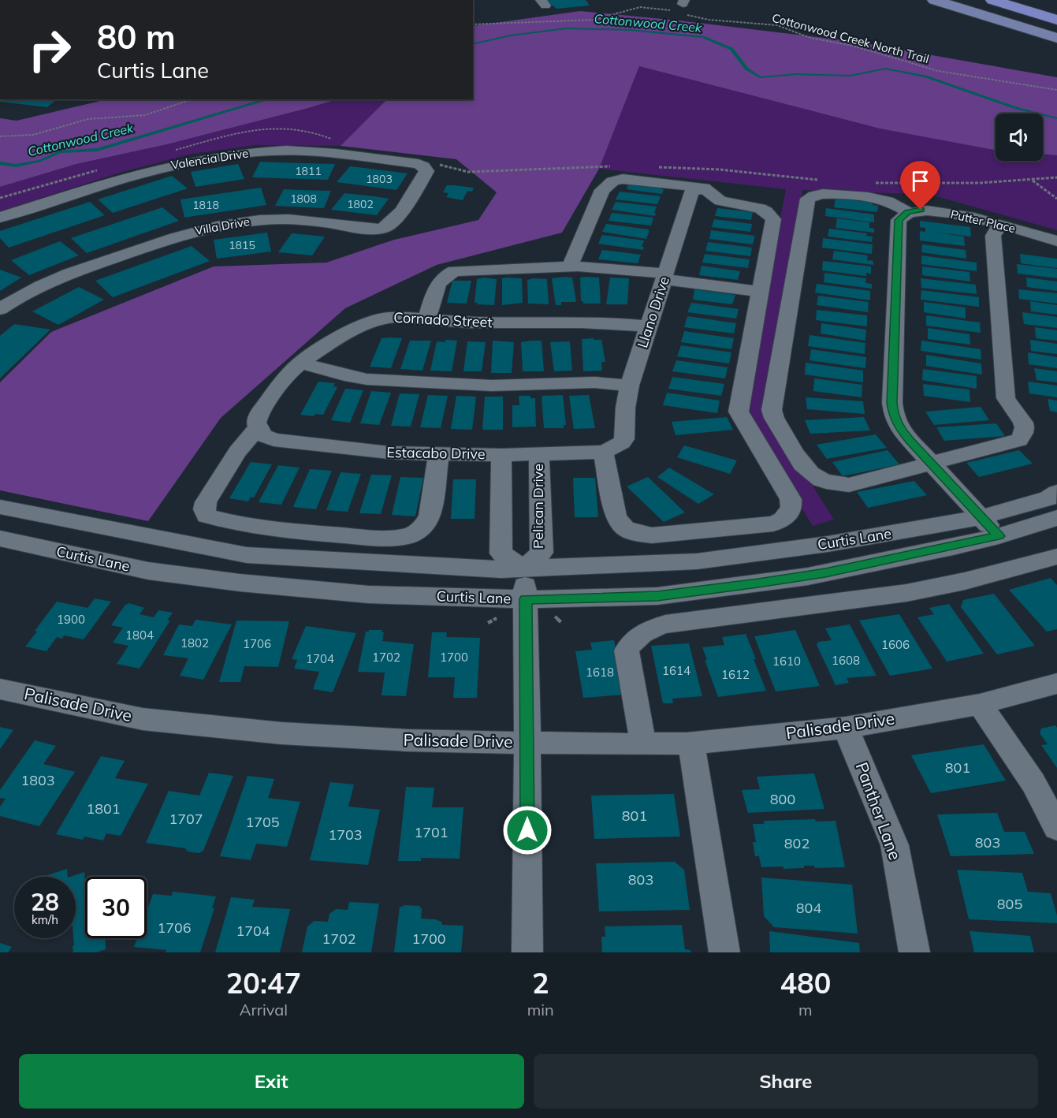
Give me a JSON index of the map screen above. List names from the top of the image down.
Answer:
{
  "streets": {
    "street": [
      "Valencia Drive",
      "Putter Place",
      "Villa Drive",
      "Llano Drive",
      "Cornado Street",
      "Estacabo Drive",
      "Pelican Drive",
      "Curtis Lane",
      "Palisade Drive",
      "Panther Lane"
    ],
    "path": ["Cottonwood Creek North Trail"]
  },
  "crossings": [
    ["Valencia Drive", "Villa Drive"],
    ["Llano Drive", "Cornado Street"],
    ["Llano Drive", "Estacabo Drive"],
    ["Cornado Street", "Estacabo Drive"],
    ["Estacabo Drive", "Pelican Drive"],
    ["Pelican Drive", "Curtis Lane"],
    ["Palisade Drive", "Panther Lane"]
  ],
  "water": ["Cottonwood Creek"],
  "house_numbers": [
    "1811",
    "1803",
    "1808",
    "1802",
    "1818",
    "1815",
    "1900",
    "1804",
    "1802",
    "1706",
    "1606",
    "1702",
    "1700",
    "1704",
    "1608",
    "1610",
    "1614",
    "1618",
    "1612",
    "801",
    "1803",
    "800",
    "1801",
    "801",
    "1707",
    "1705",
    "1701",
    "1703",
    "803",
    "802",
    "803",
    "805",
    "804",
    "1706",
    "1704",
    "1702",
    "1700"
  ],
  "page": {
    "turn": ["80 m", "Curtis Lane"],
    "speed": "28 km/h",
    "limit": "30",
    "eta": [
      "20:47",
      "Arrival",
      "2",
      "min",
      "480",
      "m"
    ],
    "buttons": ["Exit", "Share"]
  }
}
